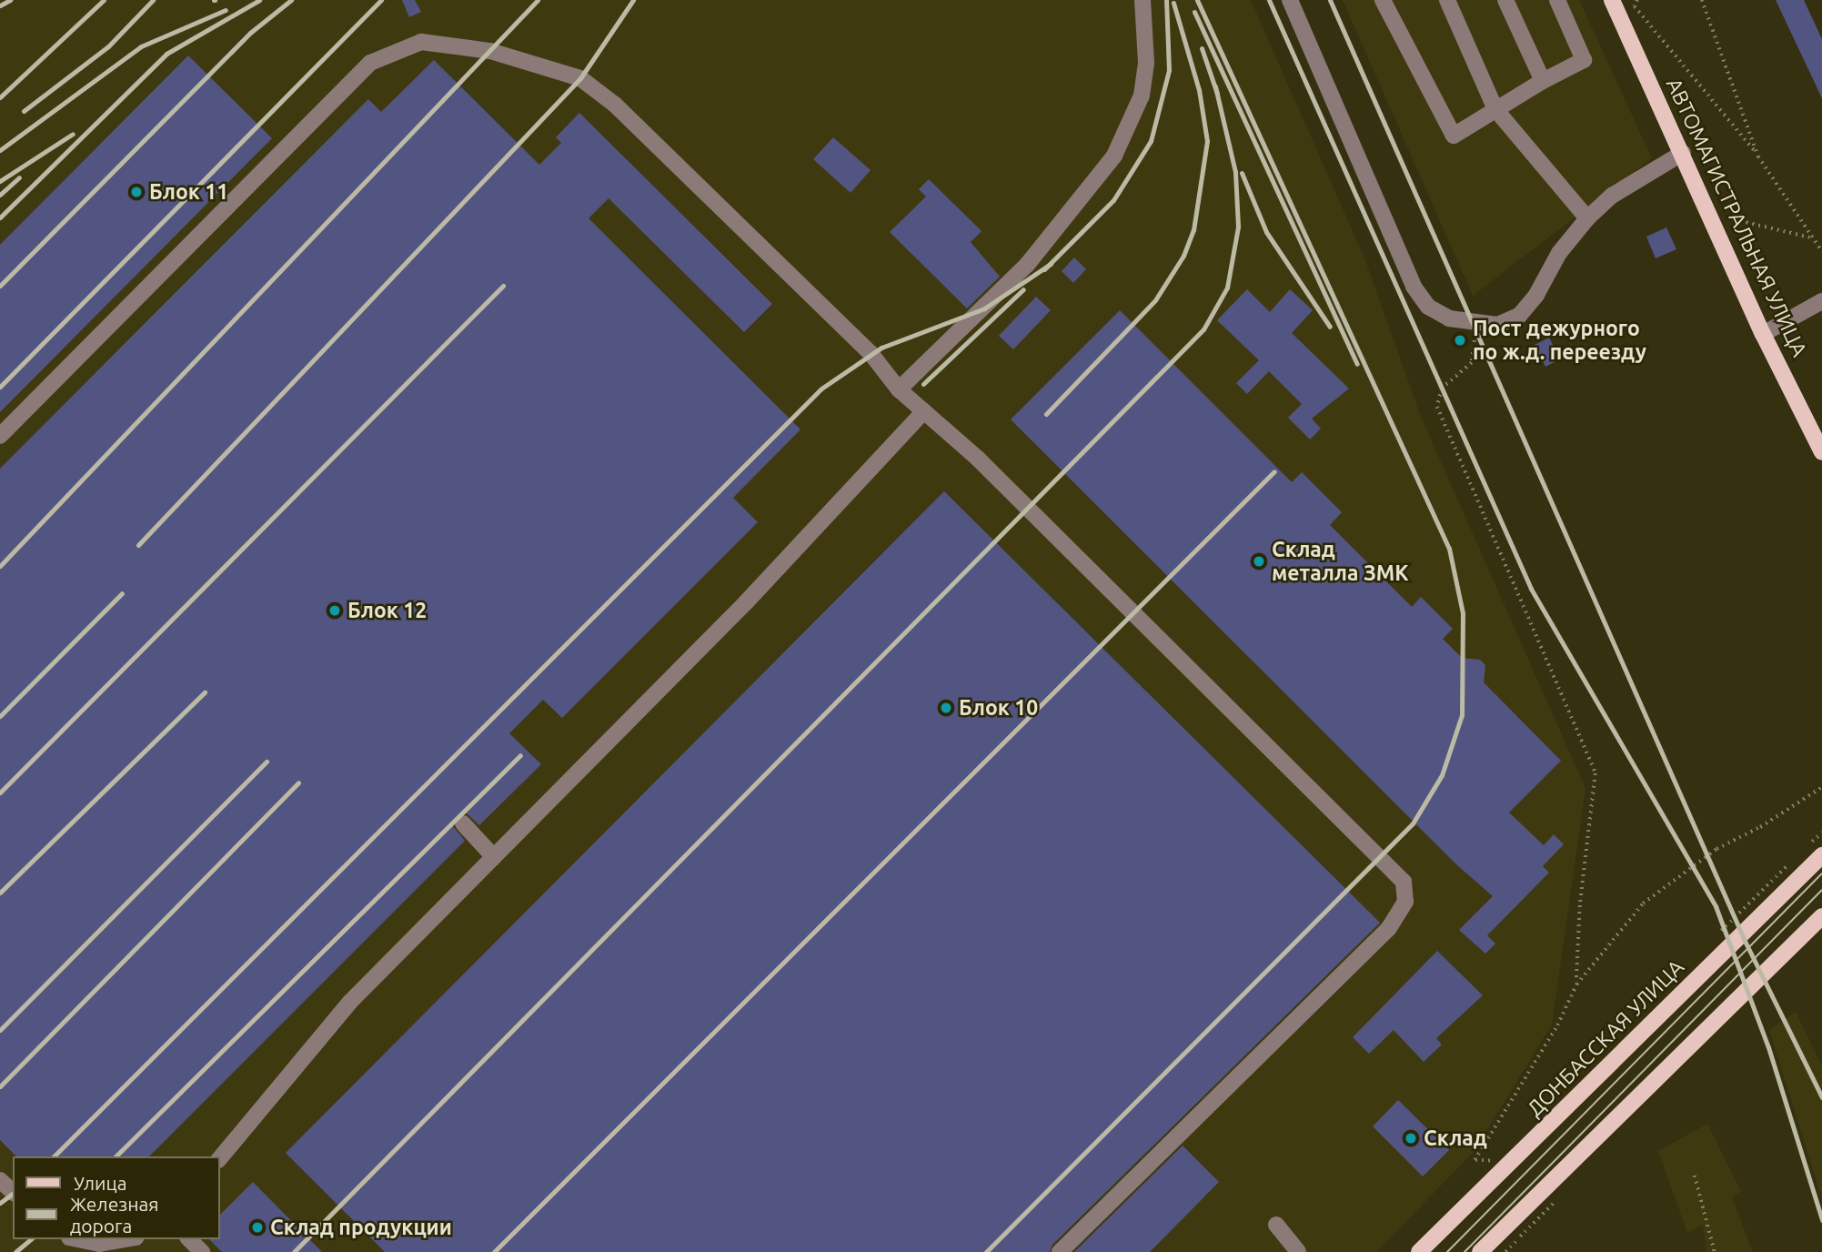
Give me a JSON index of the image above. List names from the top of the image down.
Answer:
{
  "streets": {
    "main road": ["АВТОМАГИСТРАЛЬНАЯ УЛИЦА", "ДОНБАССКАЯ УЛИЦА"]
  },
  "places": [
    "Блок 11",
    "Пост дежурного по ж.д. переезду",
    "Склад металла ЗМК",
    "Блок 12",
    "Блок 10",
    "Склад",
    "Склад продукции"
  ],
  "legend": ["Улица", "Железная дорога"]
}
